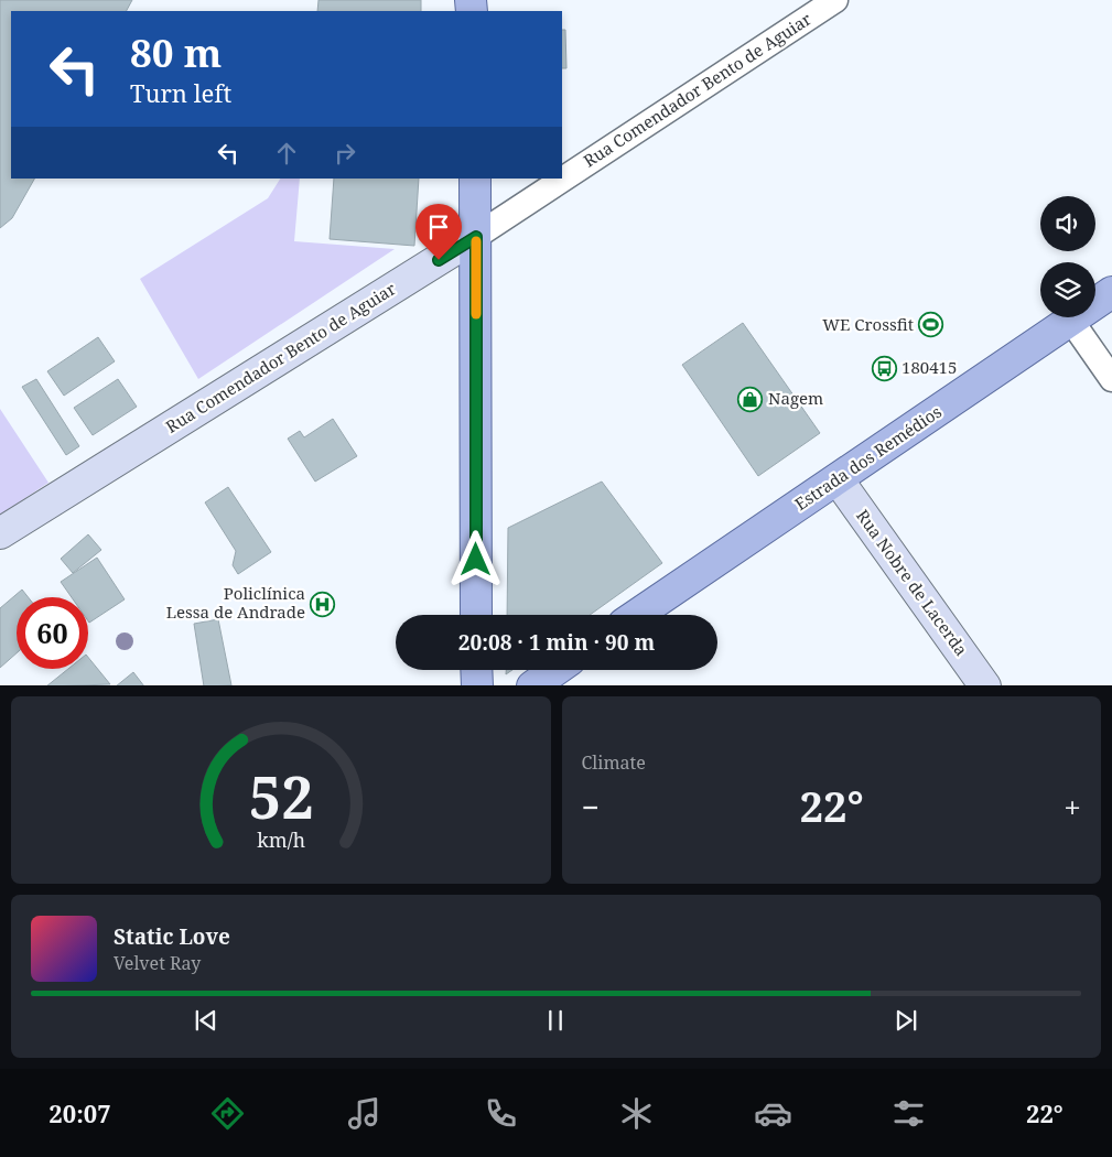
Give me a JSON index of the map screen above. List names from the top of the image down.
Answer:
{
  "streets": {
    "main road": ["Estrada dos Remédios"],
    "street": ["Rua Comendador Bento de Aguiar", "Rua Nobre de Lacerda"]
  },
  "crossings": [
    ["Estrada dos Remédios", "Rua Nobre de Lacerda"]
  ],
  "places": {
    "sports": ["WE Crossfit"],
    "bus stop": ["180415"],
    "shop": ["Nagem"],
    "hospital": ["Policlínica Lessa de Andrade"]
  },
  "page": {
    "turn": ["80 m", "Turn left"],
    "limit": "60",
    "trip": "20:08 · 1 min · 90 m",
    "tile": "Climate",
    "heat": ["−", "22°", "+"],
    "song": ["Static Love", "Velvet Ray"],
    "tabs": ["20:07", "22°"],
    "gauge": ["52", "km/h"]
  }
}
